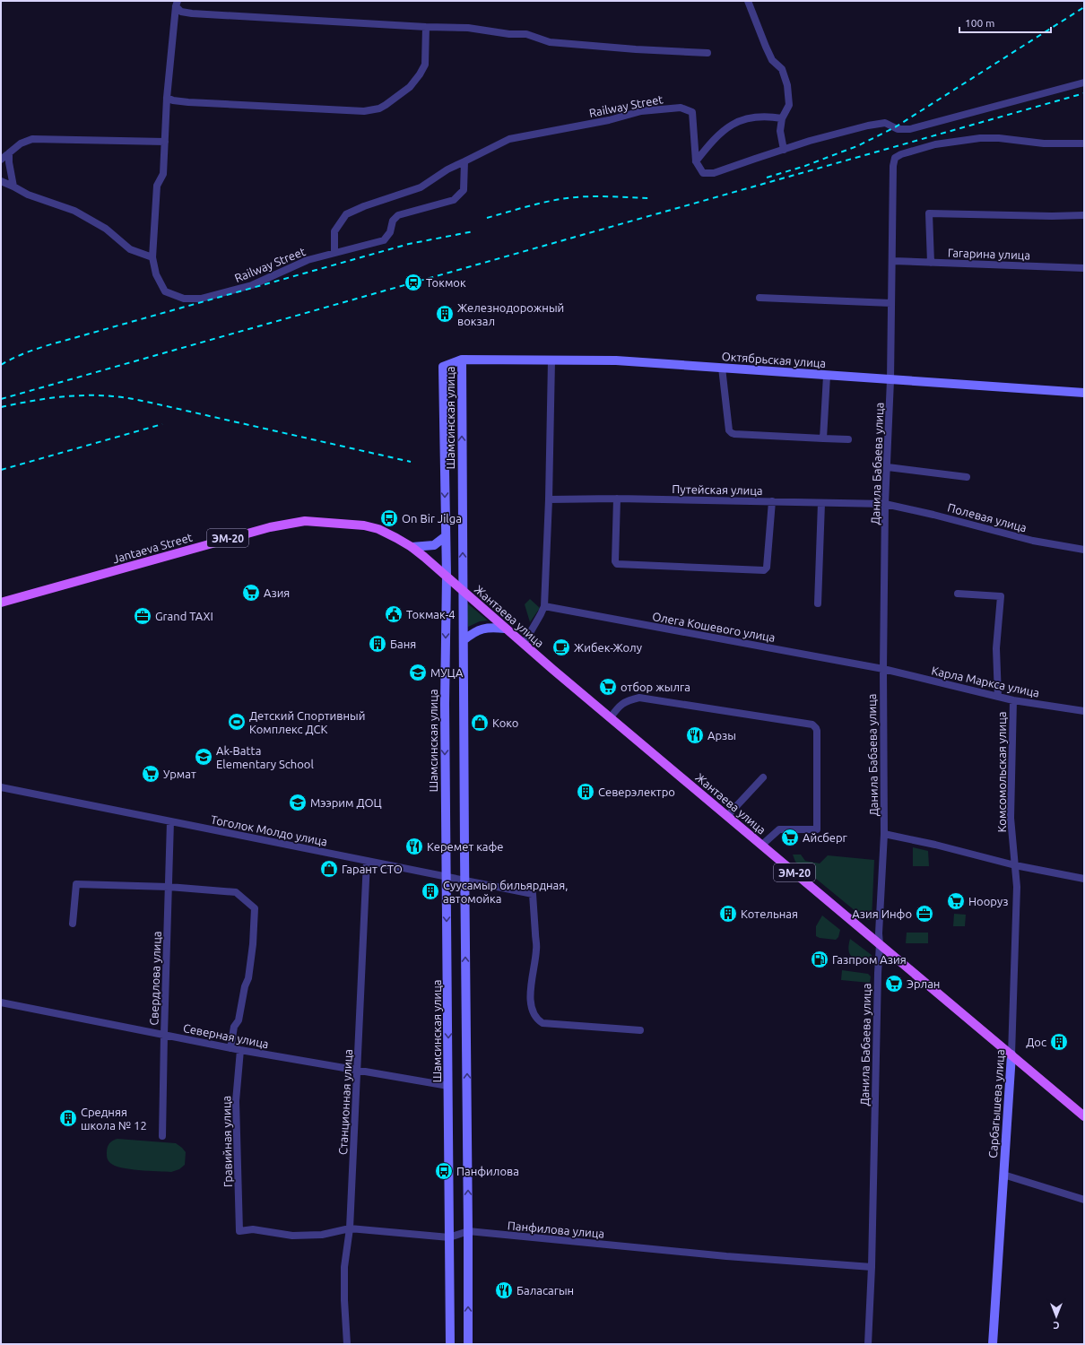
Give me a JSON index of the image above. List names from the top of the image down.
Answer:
{
  "streets": {
    "main road": [
      "Октябрьская улица",
      "Шамсинская улица",
      "ЭМ-20",
      "Jantaeva Street",
      "Жантаева улица",
      "Сарбагышева улица"
    ],
    "street": [
      "Railway Street",
      "Гагарина улица",
      "Данила Бабаева улица",
      "Путейская улица",
      "Полевая улица",
      "Олега Кошевого улица",
      "Карла Маркса улица",
      "Комсомольская улица",
      "Тоголок Молдо улица",
      "Свердлова улица",
      "Северная улица",
      "Станционная улица",
      "Гравийная улица",
      "Панфилова улица"
    ]
  },
  "crossings": [
    ["Гагарина улица", "Данила Бабаева улица"],
    ["Октябрьская улица", "Шамсинская улица"],
    ["Октябрьская улица", "Данила Бабаева улица"],
    ["Шамсинская улица", "Jantaeva Street"],
    ["Шамсинская улица", "Жантаева улица"],
    ["Шамсинская улица", "Тоголок Молдо улица"],
    ["Шамсинская улица", "Северная улица"],
    ["Шамсинская улица", "Панфилова улица"],
    ["Данила Бабаева улица", "Путейская улица"],
    ["Данила Бабаева улица", "Полевая улица"],
    ["Данила Бабаева улица", "Жантаева улица"],
    ["Данила Бабаева улица", "Олега Кошевого улица"],
    ["Данила Бабаева улица", "Карла Маркса улица"],
    ["Данила Бабаева улица", "Панфилова улица"],
    ["Путейская улица", "Полевая улица"],
    ["Jantaeva Street", "Жантаева улица"],
    ["Жантаева улица", "Сарбагышева улица"],
    ["Олега Кошевого улица", "Карла Маркса улица"],
    ["Карла Маркса улица", "Комсомольская улица"],
    ["Комсомольская улица", "Сарбагышева улица"],
    ["Тоголок Молдо улица", "Свердлова улица"],
    ["Тоголок Молдо улица", "Станционная улица"],
    ["Свердлова улица", "Северная улица"],
    ["Северная улица", "Станционная улица"],
    ["Северная улица", "Гравийная улица"],
    ["Станционная улица", "Панфилова улица"],
    ["Гравийная улица", "Панфилова улица"]
  ],
  "places": {
    "station": ["Токмок"],
    "building": [
      "Железнодорожный вокзал",
      "Баня",
      "Северэлектро",
      "Суусамыр бильярдная, автомойка",
      "Котельная",
      "Дос",
      "Средняя школа № 12"
    ],
    "bus stop": ["On Bir Jilga", "Панфилова"],
    "supermarket": [
      "Азия",
      "отбор жылга",
      "Урмат",
      "Айсберг",
      "Нооруз",
      "Эрлан"
    ],
    "public building": ["Токмак-4"],
    "office": ["Grand TAXI", "Азия Инфо"],
    "cafe": ["Жибек-Жолу"],
    "school or university": ["МУЦА", "Ak-Batta Elementary School", "Мээрим ДОЦ"],
    "sports": ["Детский Спортивный Комплекс ДСК"],
    "shop": ["Коко", "Гарант СТО"],
    "restaurant": ["Арзы", "Керемет кафе", "Баласагын"],
    "fuel station": ["Газпром Азия"]
  },
  "scale_bar": "100 m",
  "north": "bottom"
}
